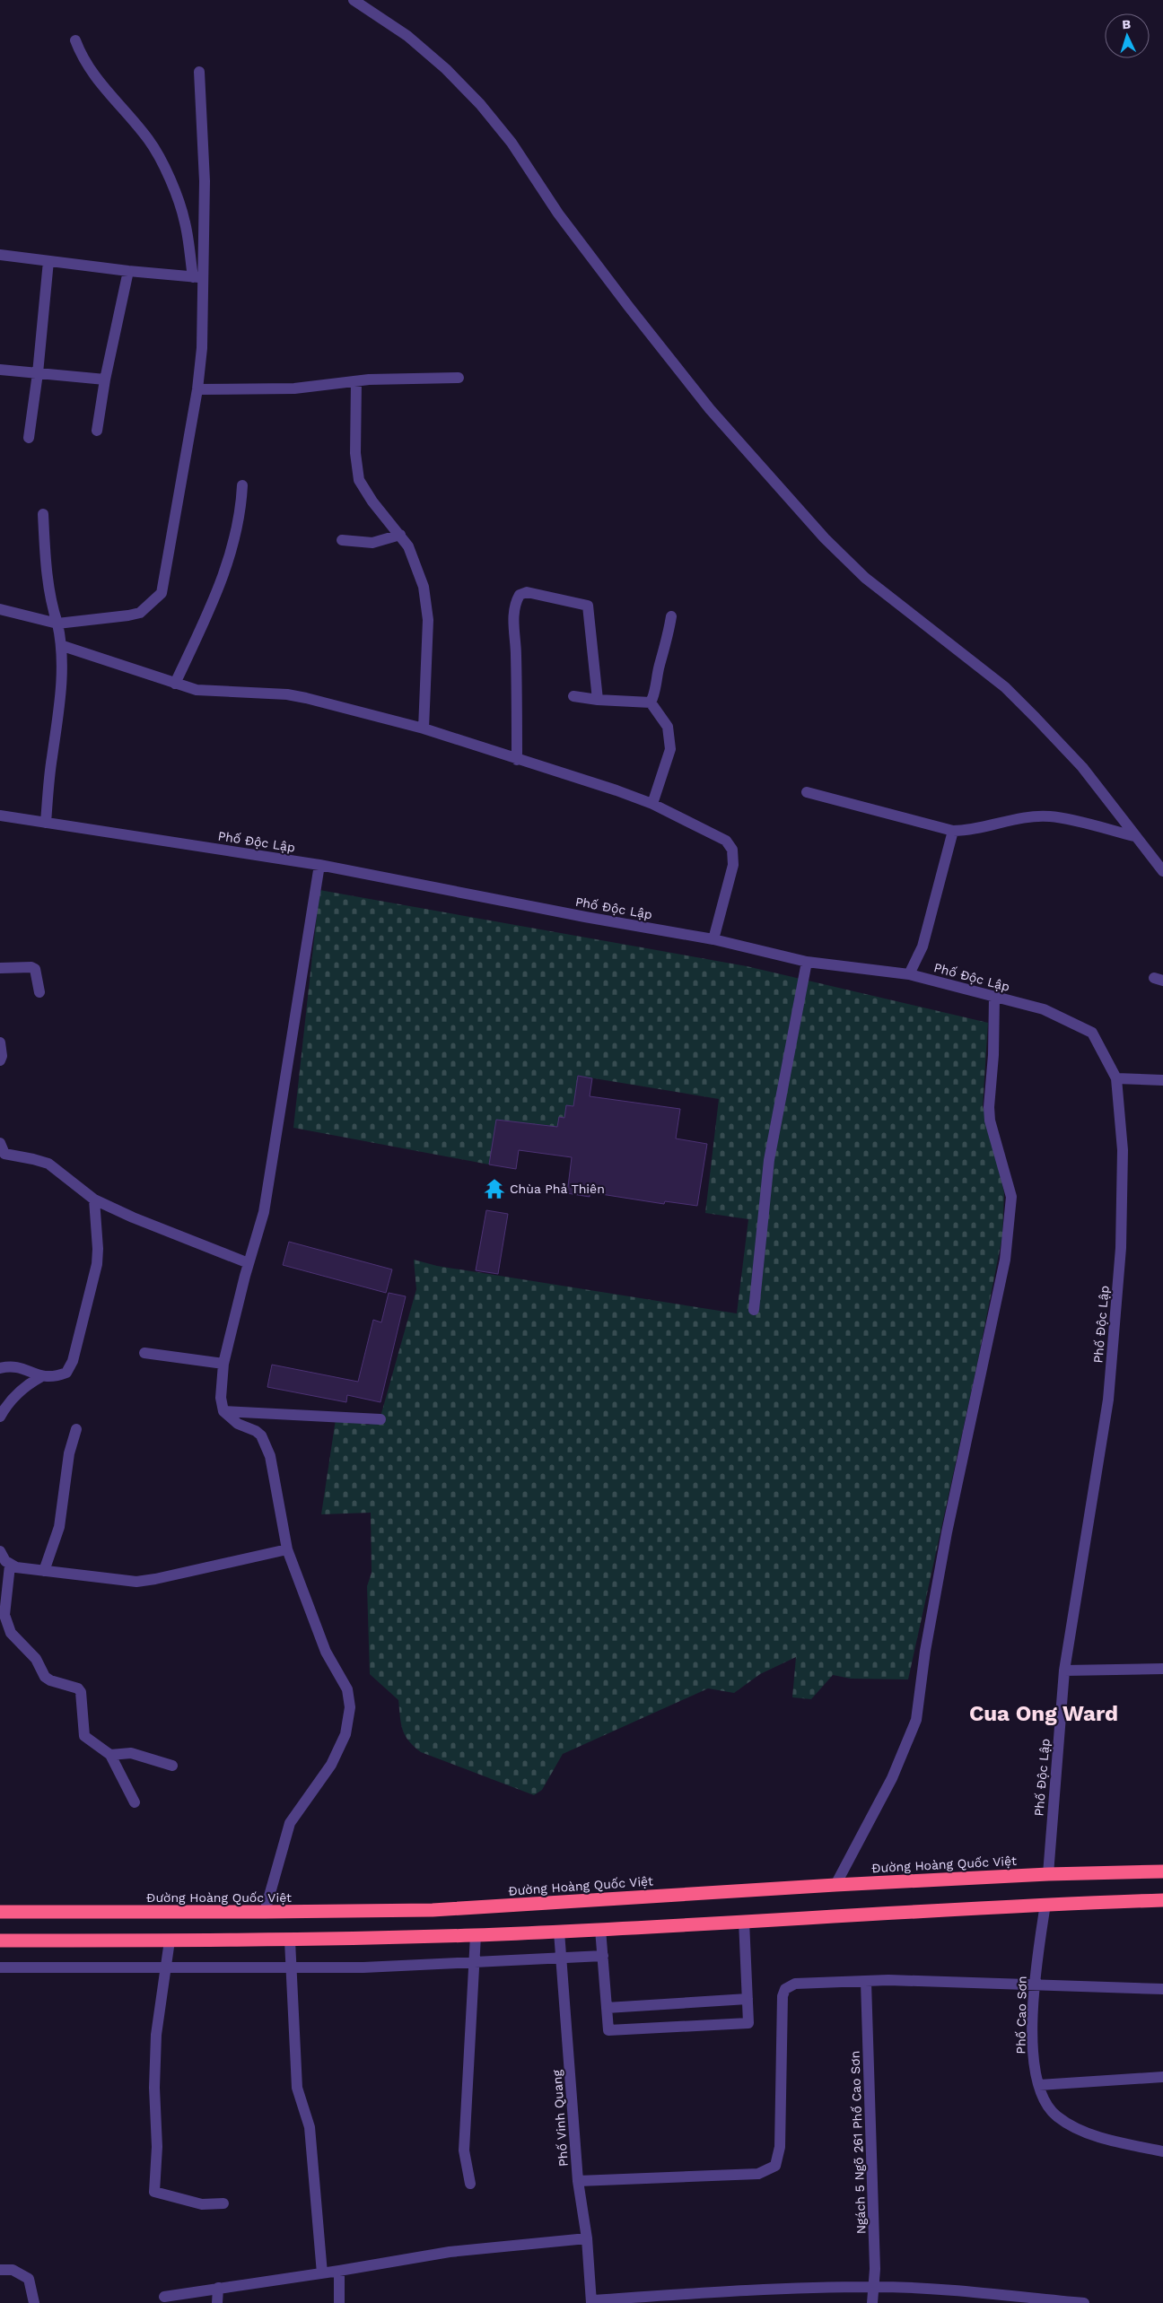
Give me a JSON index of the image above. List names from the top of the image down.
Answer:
{
  "streets": {
    "highway": ["Đường Hoàng Quốc Việt"],
    "street": [
      "Phố Độc Lập",
      "Phố Cao Sơn",
      "Phố Vinh Quang",
      "Ngách 5 Ngõ 261 Phố Cao Sơn"
    ]
  },
  "crossings": [
    ["Phố Độc Lập", "Đường Hoàng Quốc Việt"]
  ],
  "districts": ["Cua Ong Ward"],
  "places": {
    "temple": ["Chùa Phả Thiên"]
  },
  "north": "top"
}
